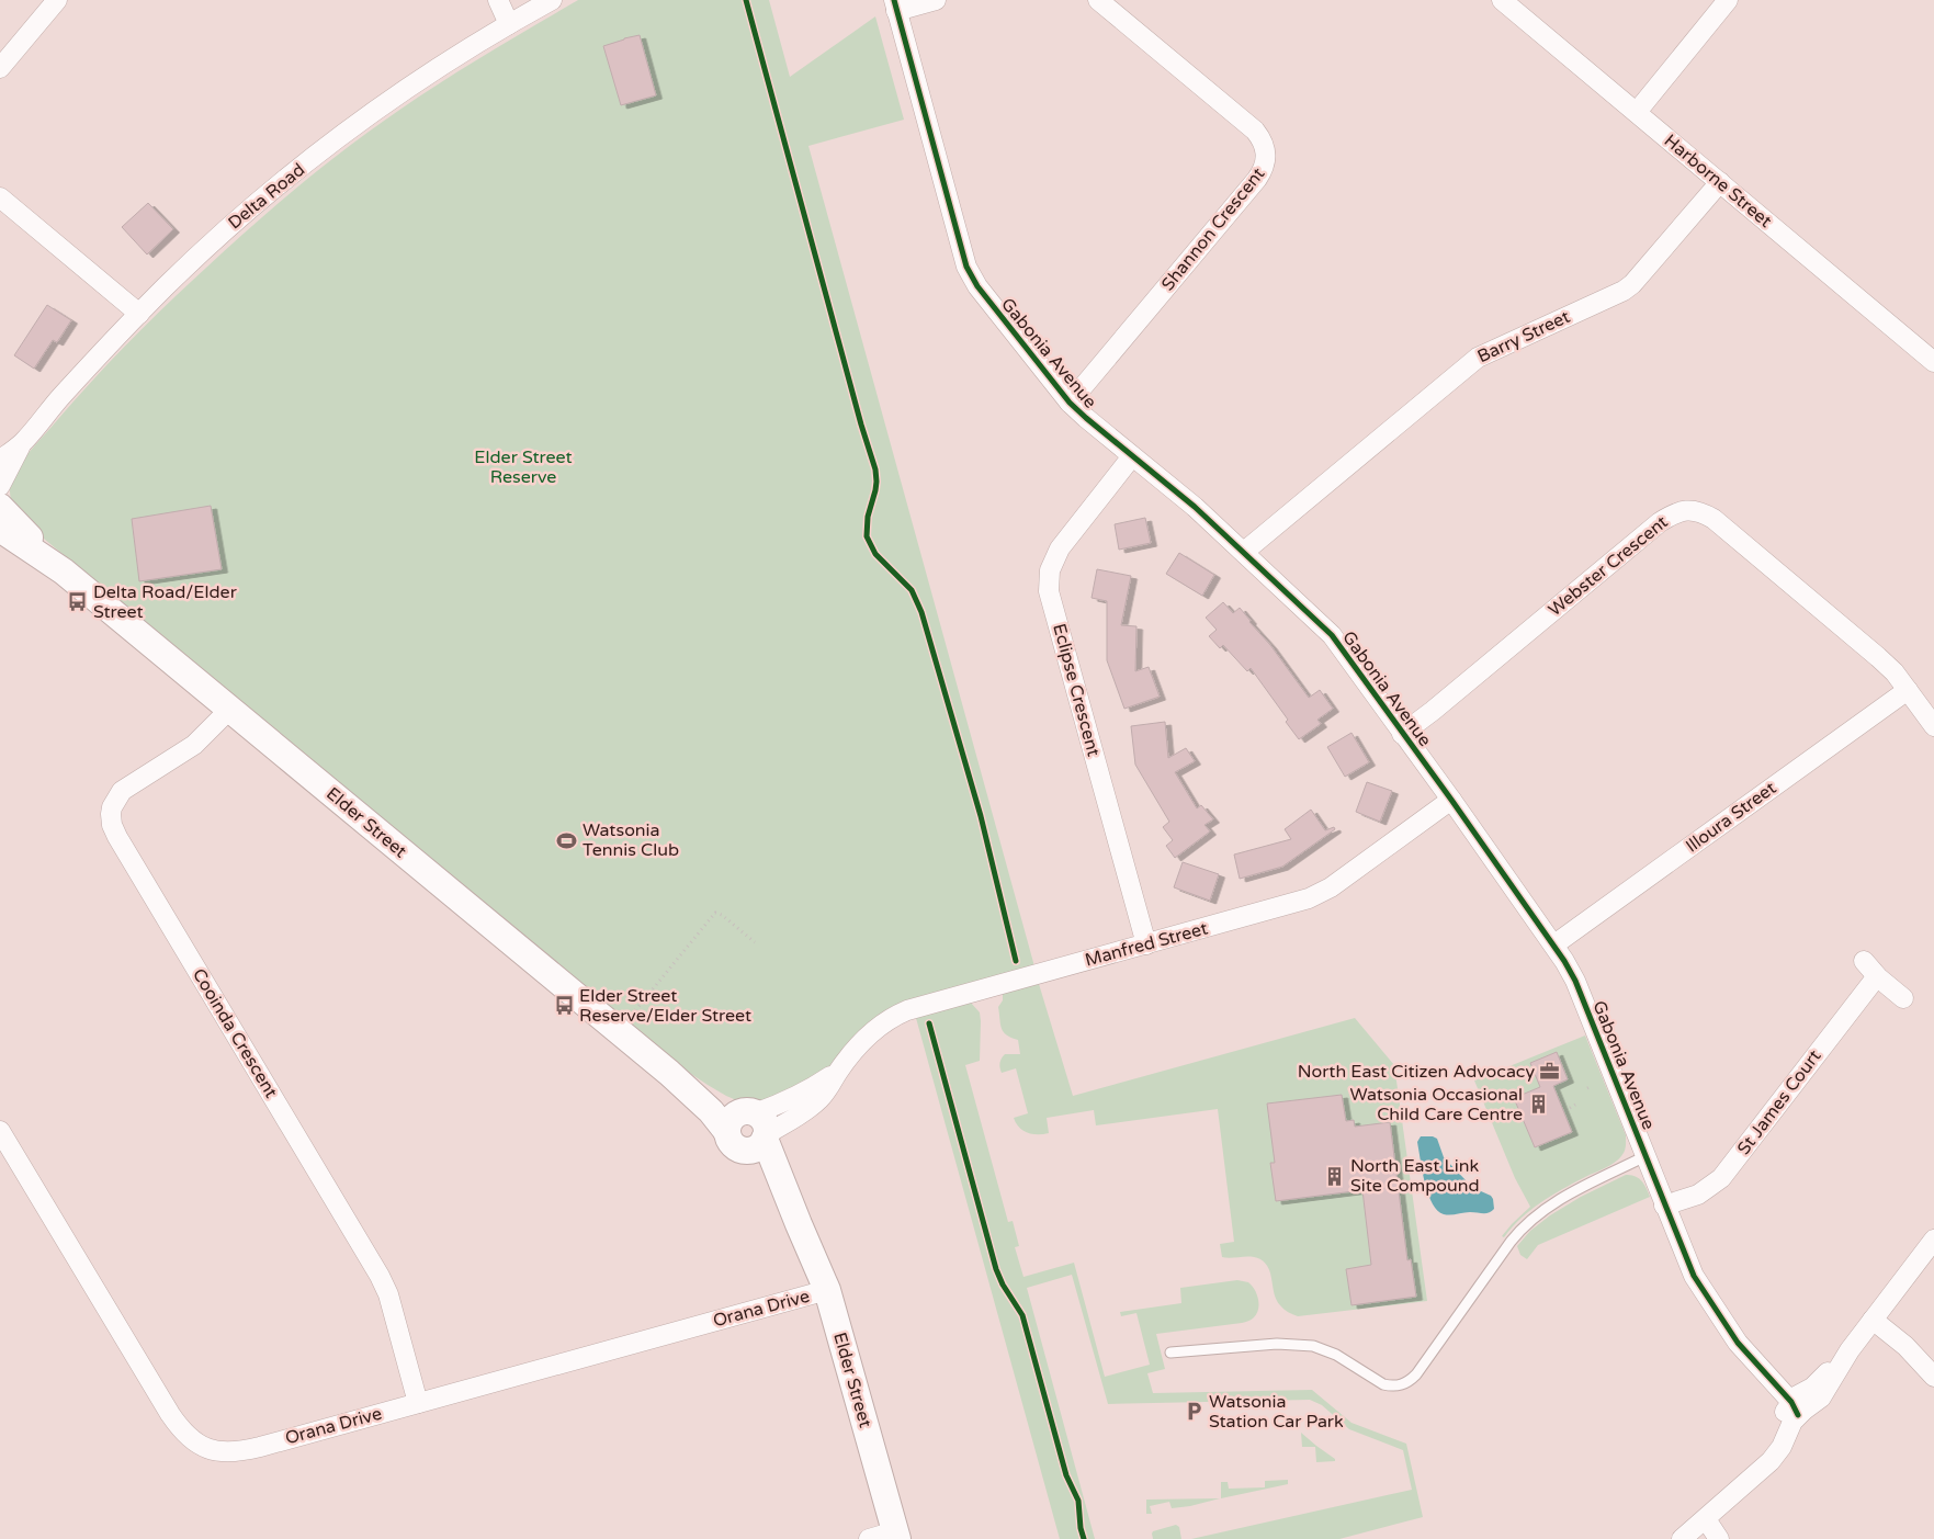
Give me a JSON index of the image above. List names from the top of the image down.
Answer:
{
  "streets": {
    "street": [
      "Harborne Street",
      "Delta Road",
      "Shannon Crescent",
      "Barry Street",
      "Gabonia Avenue",
      "Webster Crescent",
      "Eclipse Crescent",
      "Illoura Street",
      "Elder Street",
      "Manfred Street",
      "Cooinda Crescent",
      "St James Court",
      "Orana Drive"
    ]
  },
  "crossings": [
    ["Harborne Street", "Barry Street"],
    ["Shannon Crescent", "Gabonia Avenue"],
    ["Barry Street", "Gabonia Avenue"],
    ["Gabonia Avenue", "Webster Crescent"],
    ["Gabonia Avenue", "Eclipse Crescent"],
    ["Gabonia Avenue", "Illoura Street"],
    ["Gabonia Avenue", "Manfred Street"],
    ["Gabonia Avenue", "St James Court"],
    ["Webster Crescent", "Illoura Street"],
    ["Eclipse Crescent", "Manfred Street"],
    ["Elder Street", "Manfred Street"],
    ["Elder Street", "Cooinda Crescent"],
    ["Elder Street", "Orana Drive"],
    ["Cooinda Crescent", "Orana Drive"]
  ],
  "parks": ["Elder Street Reserve"],
  "places": {
    "bus stop": ["Delta Road/Elder Street", "Elder Street Reserve/Elder Street"],
    "sports": ["Watsonia Tennis Club"],
    "office": ["North East Citizen Advocacy"],
    "building": ["Watsonia Occasional Child Care Centre", "North East Link Site Compound"],
    "parking": ["Watsonia Station Car Park"]
  }
}
